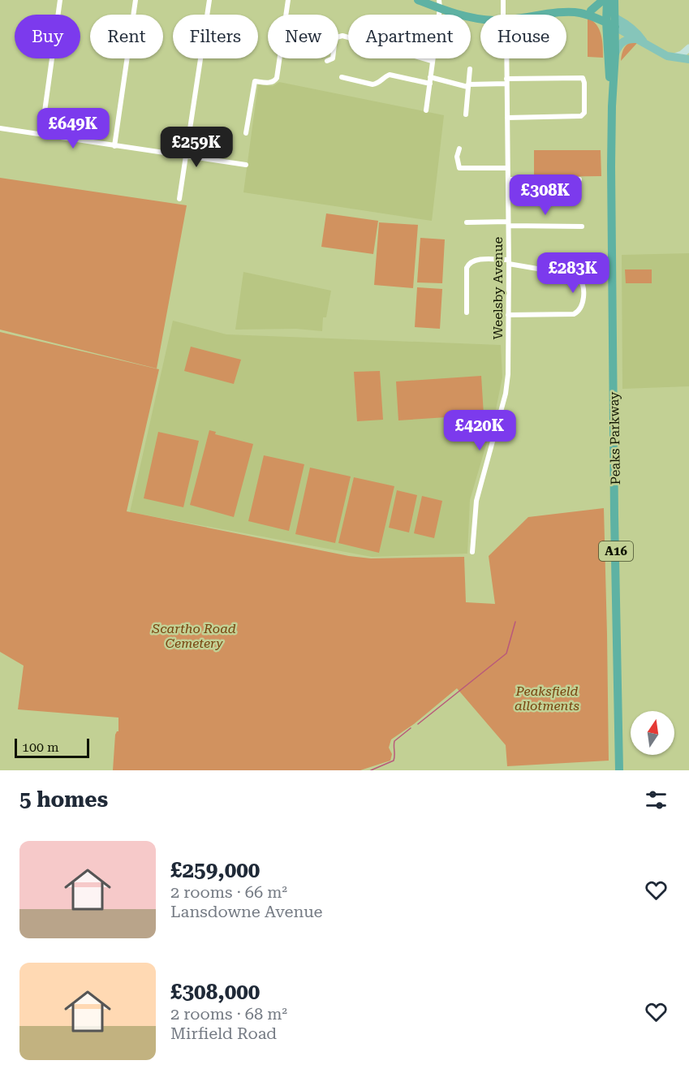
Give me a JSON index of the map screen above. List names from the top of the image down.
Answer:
{
  "streets": {
    "highway": ["Peaks Parkway", "A16"],
    "street": ["Weelsby Avenue"]
  },
  "parks": ["Scartho Road Cemetery", "Peaksfield allotments"],
  "scale_bar": "100 m",
  "north": "top",
  "page": {
    "chip": [
      "Buy",
      "Rent",
      "Filters",
      "New",
      "Apartment",
      "House"
    ],
    "price": [
      "£649K",
      "£259K",
      "£308K",
      "£283K",
      "£420K"
    ],
    "scale": "100 m",
    "heading": "5 homes",
    "list": [
      {
        "name": "£259,000",
        "note": "2 rooms · 66 m² · Lansdowne Avenue"
      },
      {
        "name": "£308,000",
        "note": "2 rooms · 68 m² · Mirfield Road"
      }
    ]
  }
}
